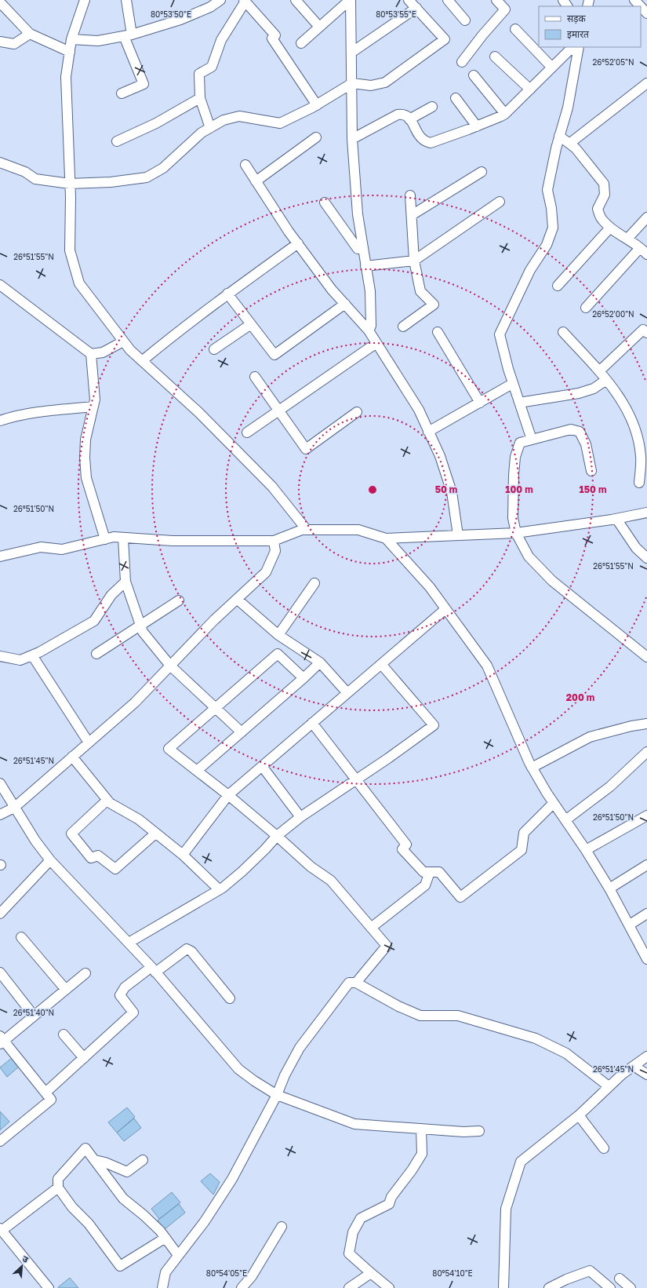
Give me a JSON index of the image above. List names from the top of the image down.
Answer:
{
  "legend": ["सड़क", "इमारत"],
  "north": "top right",
  "coordinates": [
    "80°53'50\"E",
    "80°53'55\"E",
    "26°52'05\"N",
    "26°51'55\"N",
    "26°52'00\"N",
    "26°51'50\"N",
    "26°51'45\"N",
    "26°51'40\"N",
    "80°54'05\"E",
    "80°54'10\"E"
  ],
  "rings": [
    "50 m",
    "100 m",
    "150 m",
    "200 m"
  ]
}
